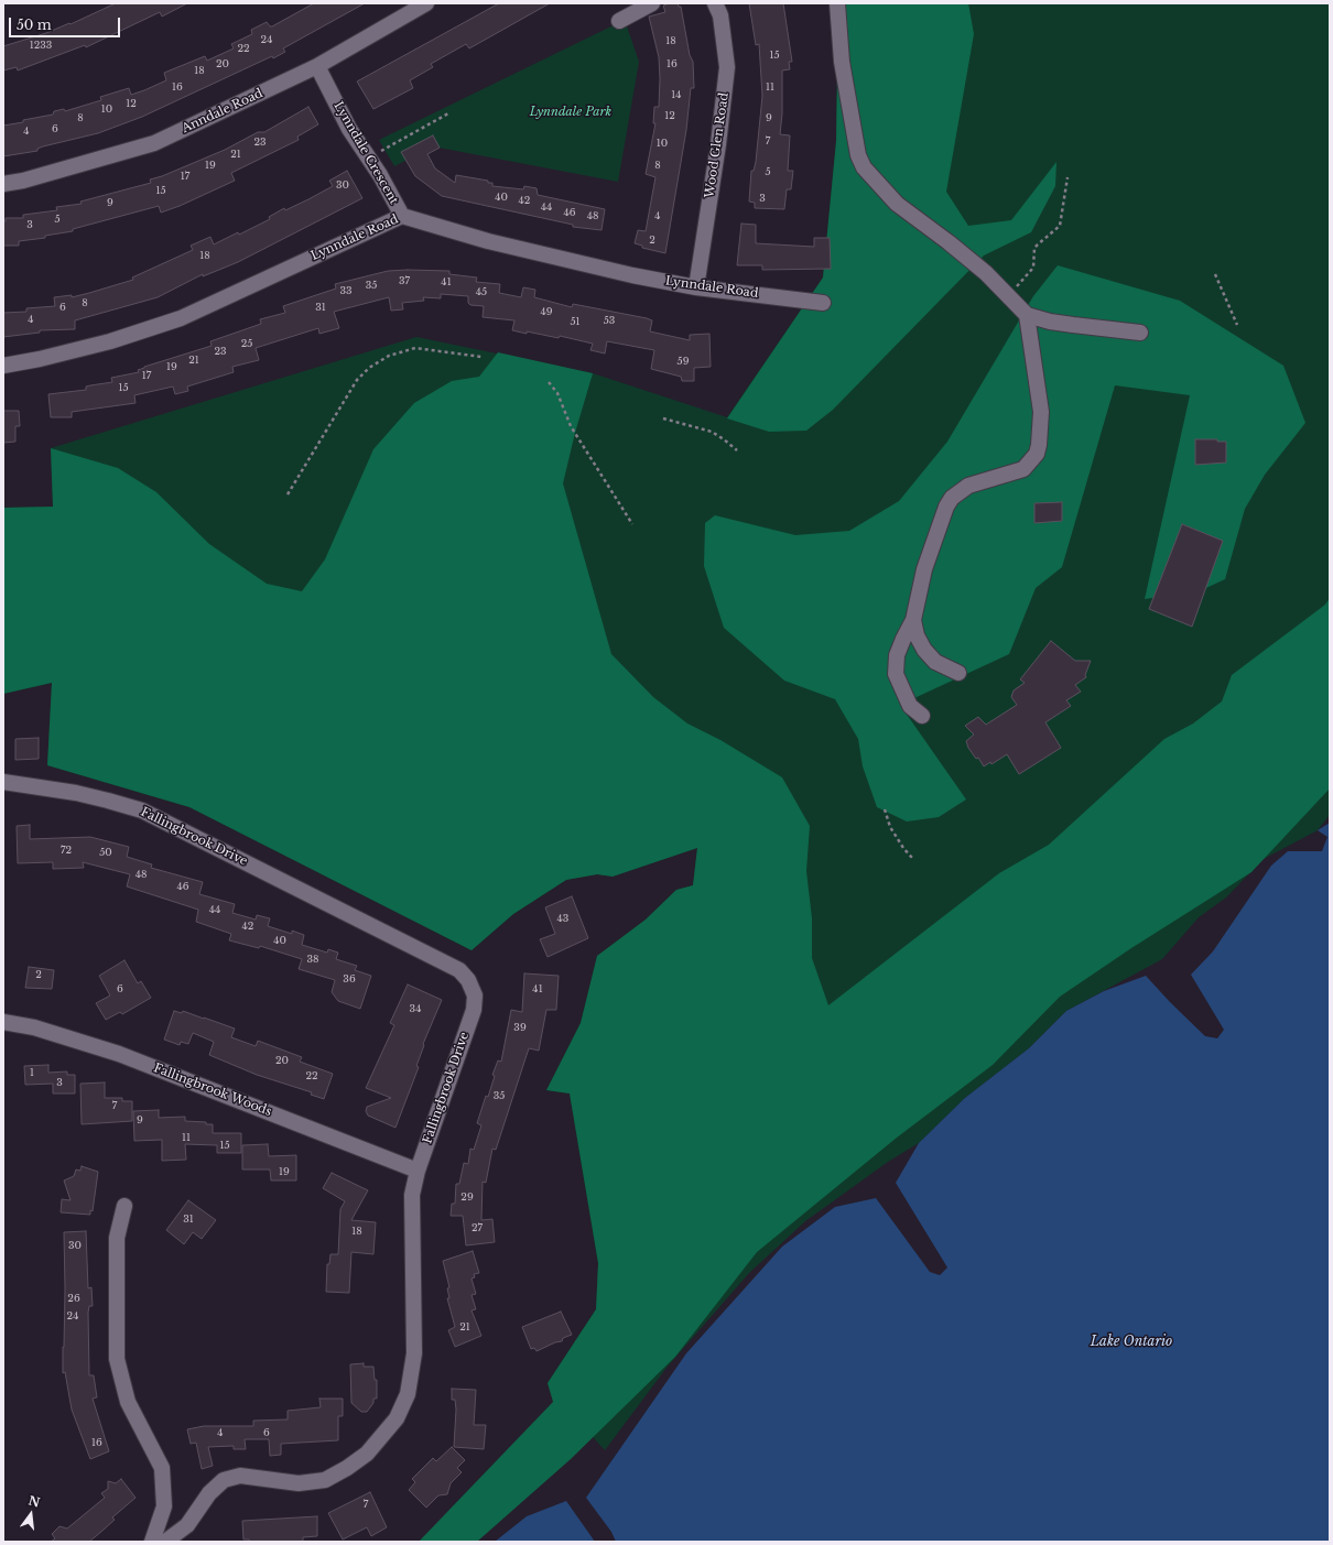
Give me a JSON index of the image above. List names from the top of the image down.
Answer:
{
  "streets": {
    "street": [
      "Anndale Road",
      "Wood Glen Road",
      "Lynndale Crescent",
      "Lynndale Road",
      "Fallingbrook Drive",
      "Fallingbrook Woods"
    ]
  },
  "crossings": [
    ["Anndale Road", "Lynndale Crescent"],
    ["Wood Glen Road", "Lynndale Road"],
    ["Lynndale Crescent", "Lynndale Road"],
    ["Fallingbrook Drive", "Fallingbrook Woods"]
  ],
  "water": ["Lake Ontario"],
  "parks": ["Lynndale Park"],
  "house_numbers": [
    "24",
    "18",
    "1233",
    "22",
    "15",
    "20",
    "16",
    "18",
    "16",
    "11",
    "14",
    "12",
    "10",
    "12",
    "8",
    "9",
    "6",
    "4",
    "7",
    "23",
    "10",
    "21",
    "19",
    "8",
    "5",
    "17",
    "30",
    "15",
    "40",
    "3",
    "42",
    "9",
    "44",
    "46",
    "48",
    "4",
    "5",
    "3",
    "2",
    "18",
    "37",
    "41",
    "35",
    "33",
    "45",
    "8",
    "6",
    "31",
    "49",
    "4",
    "53",
    "51",
    "25",
    "23",
    "21",
    "59",
    "19",
    "17",
    "15",
    "72",
    "50",
    "48",
    "46",
    "44",
    "43",
    "42",
    "40",
    "38",
    "2",
    "36",
    "6",
    "41",
    "34",
    "39",
    "20",
    "1",
    "22",
    "3",
    "35",
    "7",
    "9",
    "11",
    "15",
    "19",
    "29",
    "31",
    "27",
    "18",
    "30",
    "26",
    "24",
    "21",
    "4",
    "6",
    "16",
    "7"
  ],
  "scale_bar": "50 m",
  "north": "top"
}
